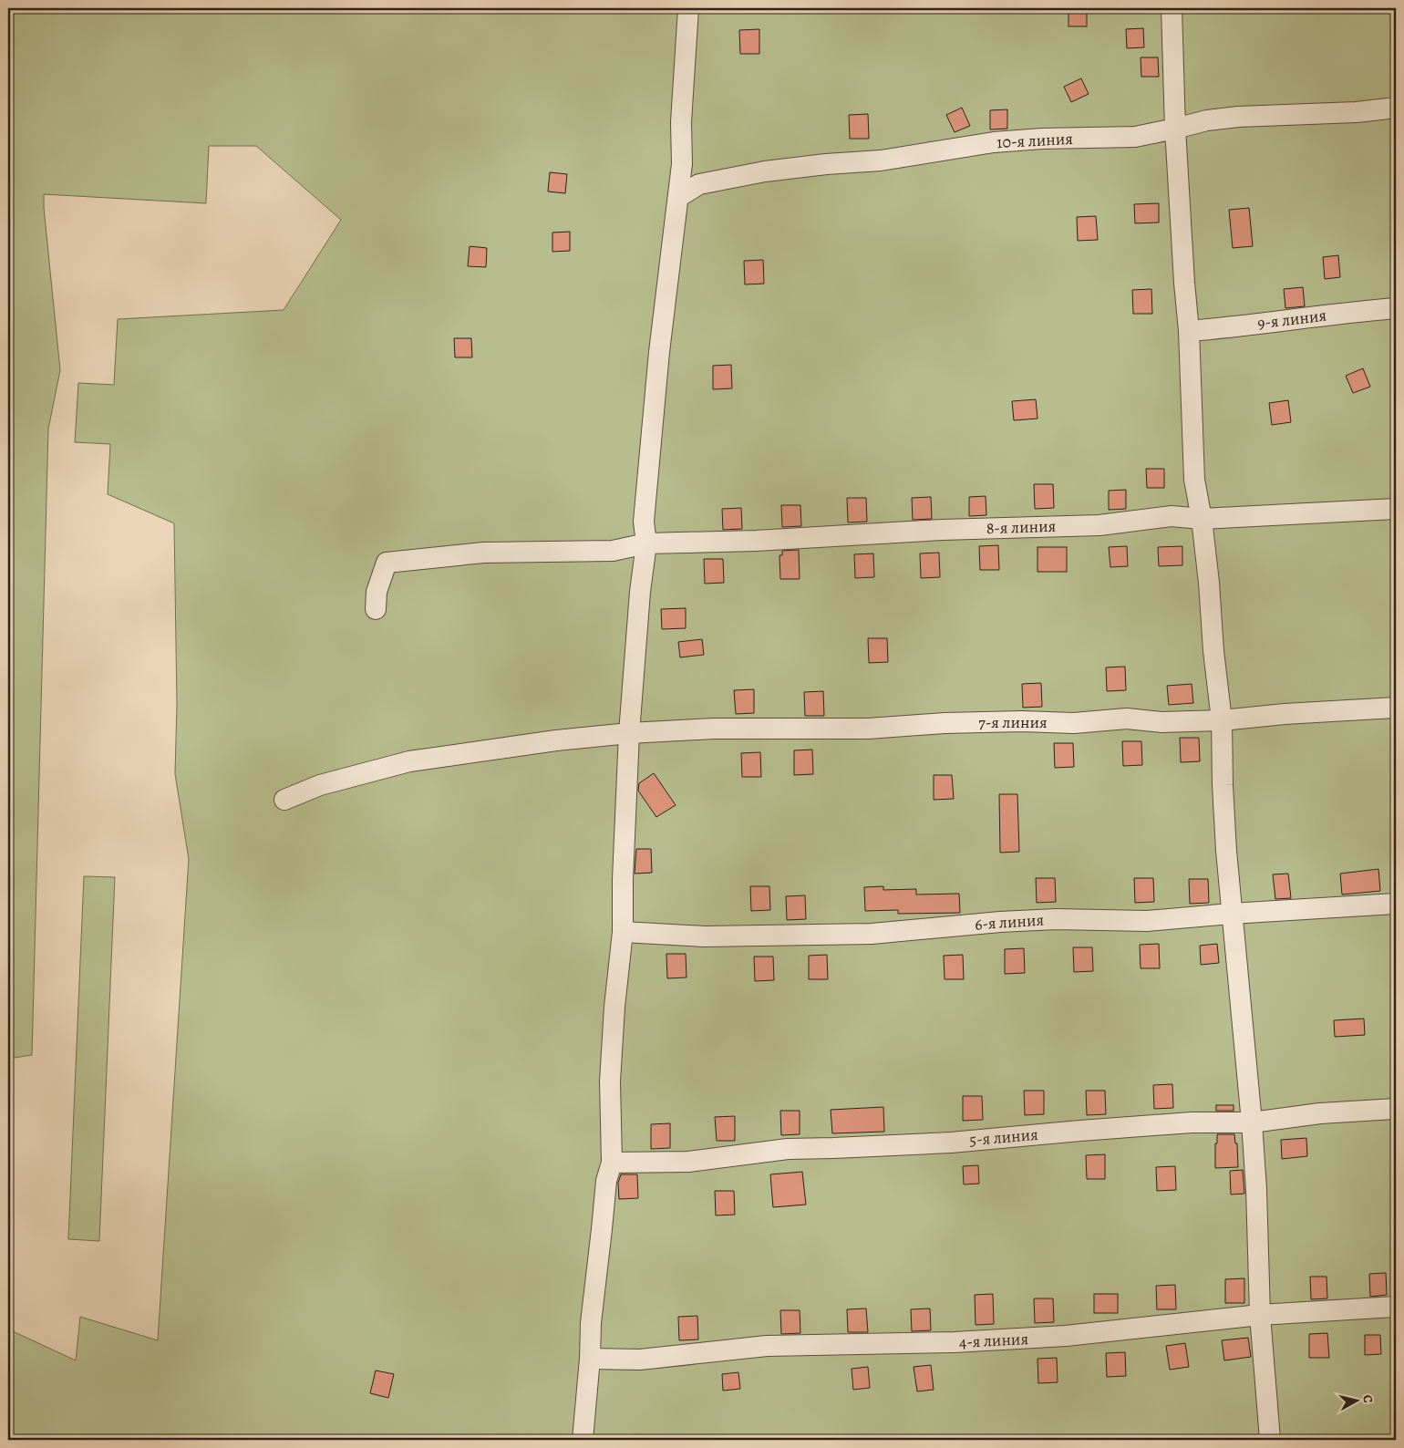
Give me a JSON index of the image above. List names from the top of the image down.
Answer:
{
  "streets": {
    "street": [
      "10-я линия",
      "9-я линия",
      "8-я линия",
      "7-я линия",
      "6-я линия",
      "5-я линия",
      "4-я линия"
    ]
  },
  "north": "right"
}
